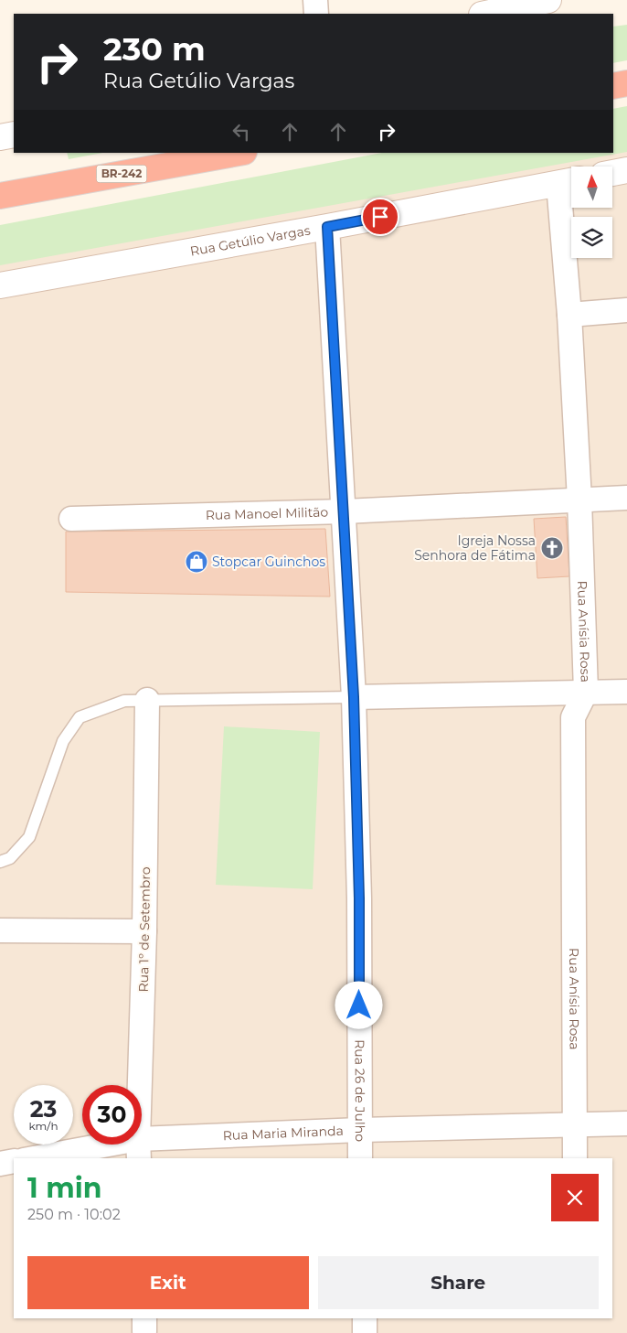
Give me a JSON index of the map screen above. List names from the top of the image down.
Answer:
{
  "streets": {
    "highway": ["BR-242"],
    "street": [
      "Rua Getúlio Vargas",
      "Rua Manoel Militão",
      "Rua Anísia Rosa",
      "Rua 1º de Setembro",
      "Rua 26 de Julho",
      "Rua Maria Miranda"
    ]
  },
  "crossings": [
    ["Rua Getúlio Vargas", "Rua Anísia Rosa"],
    ["Rua Getúlio Vargas", "Rua 26 de Julho"],
    ["Rua Manoel Militão", "Rua Anísia Rosa"],
    ["Rua Manoel Militão", "Rua 26 de Julho"],
    ["Rua Anísia Rosa", "Rua Maria Miranda"],
    ["Rua 1º de Setembro", "Rua Maria Miranda"],
    ["Rua 26 de Julho", "Rua Maria Miranda"]
  ],
  "places": {
    "church": ["Igreja Nossa Senhora de Fátima"],
    "shop": ["Stopcar Guinchos"]
  },
  "north": "top",
  "page": {
    "turn": ["230 m", "Rua Getúlio Vargas"],
    "speed": "23 km/h",
    "limit": "30",
    "heading": ["1 min", "250 m · 10:02"],
    "buttons": ["Exit", "Share"]
  }
}
